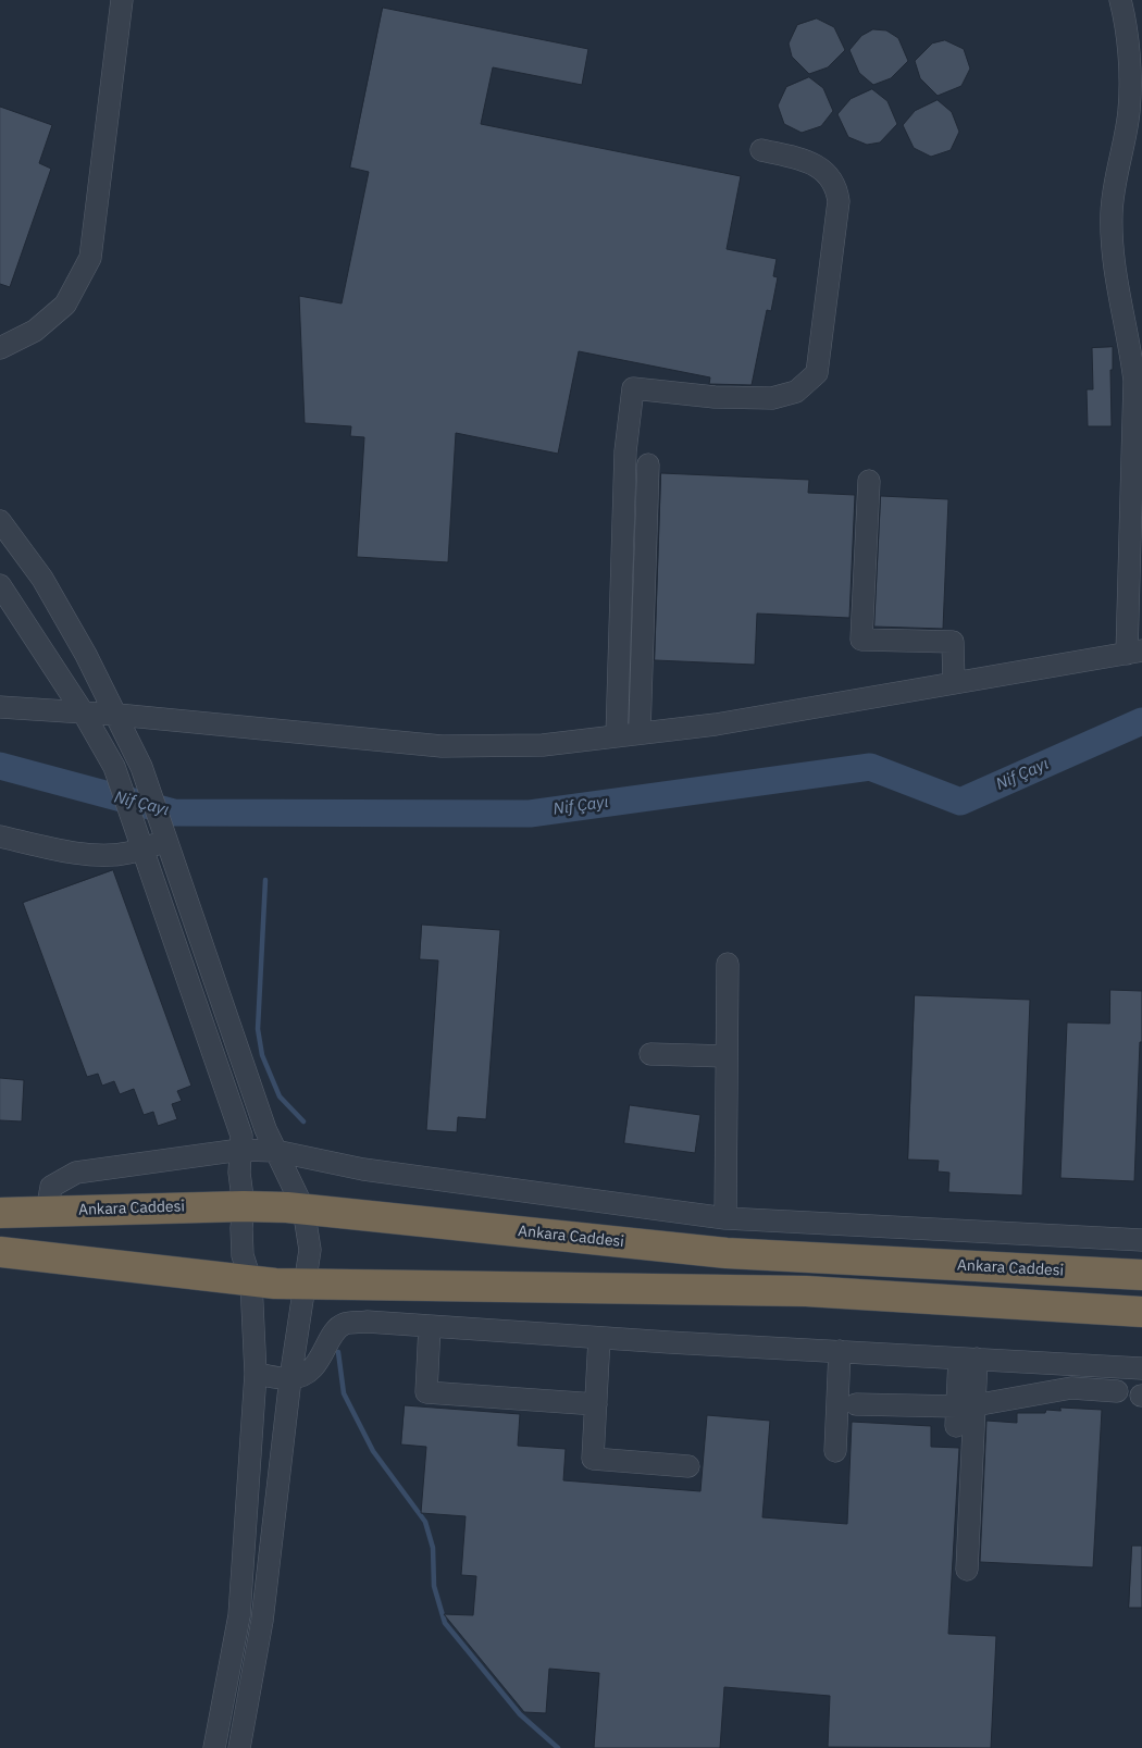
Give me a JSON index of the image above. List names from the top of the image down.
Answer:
{
  "streets": {
    "highway": ["Ankara Caddesi"]
  },
  "water": ["Nif Çayı"]
}
